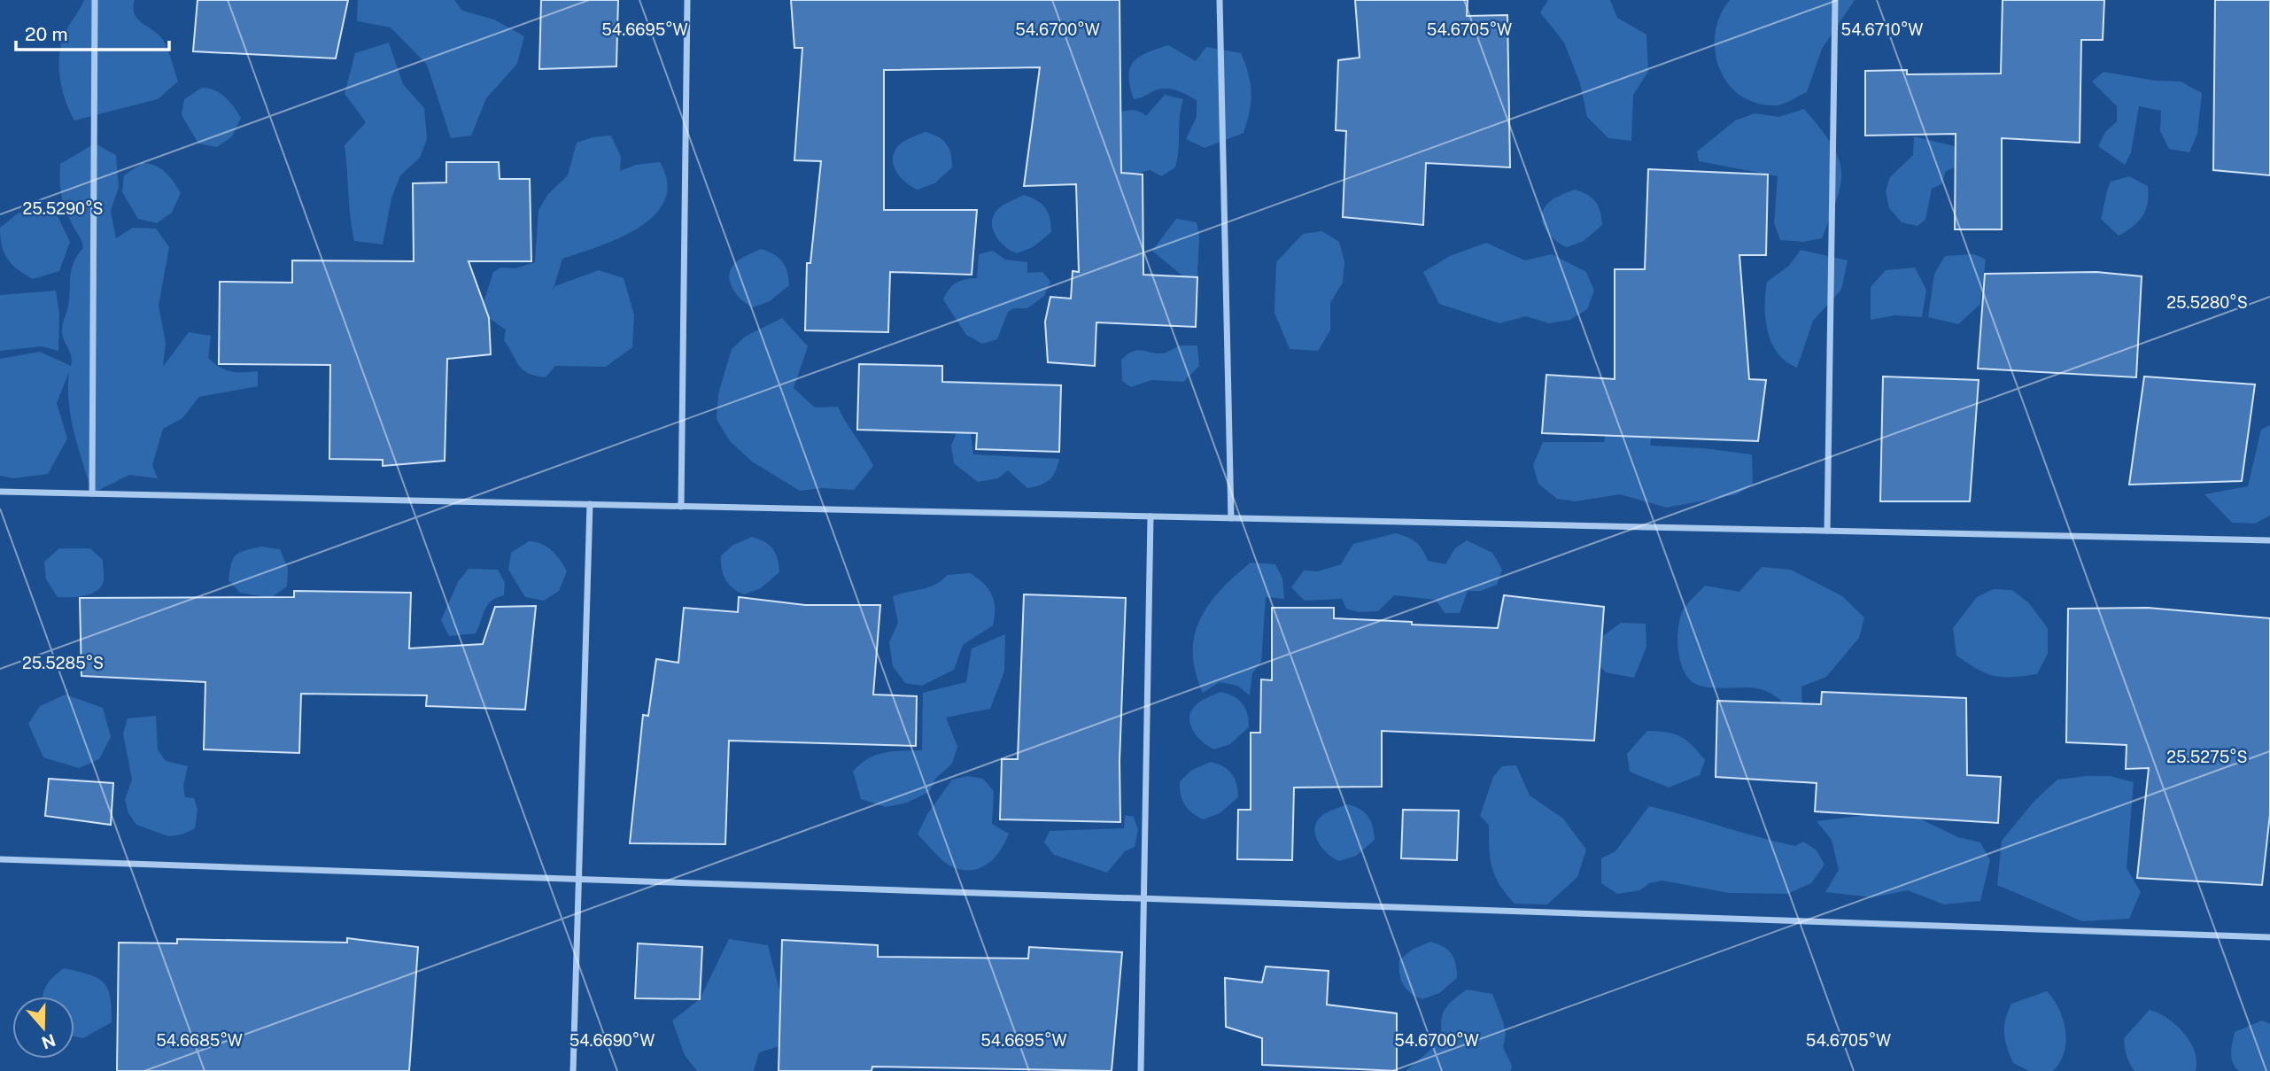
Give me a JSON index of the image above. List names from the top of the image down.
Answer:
{
  "scale_bar": "20 m",
  "north": "bottom",
  "coordinates": [
    "54.6695°W",
    "54.6700°W",
    "54.6705°W",
    "54.6710°W",
    "25.5290°S",
    "25.5280°S",
    "25.5285°S",
    "25.5275°S",
    "54.6685°W",
    "54.6690°W"
  ]
}
